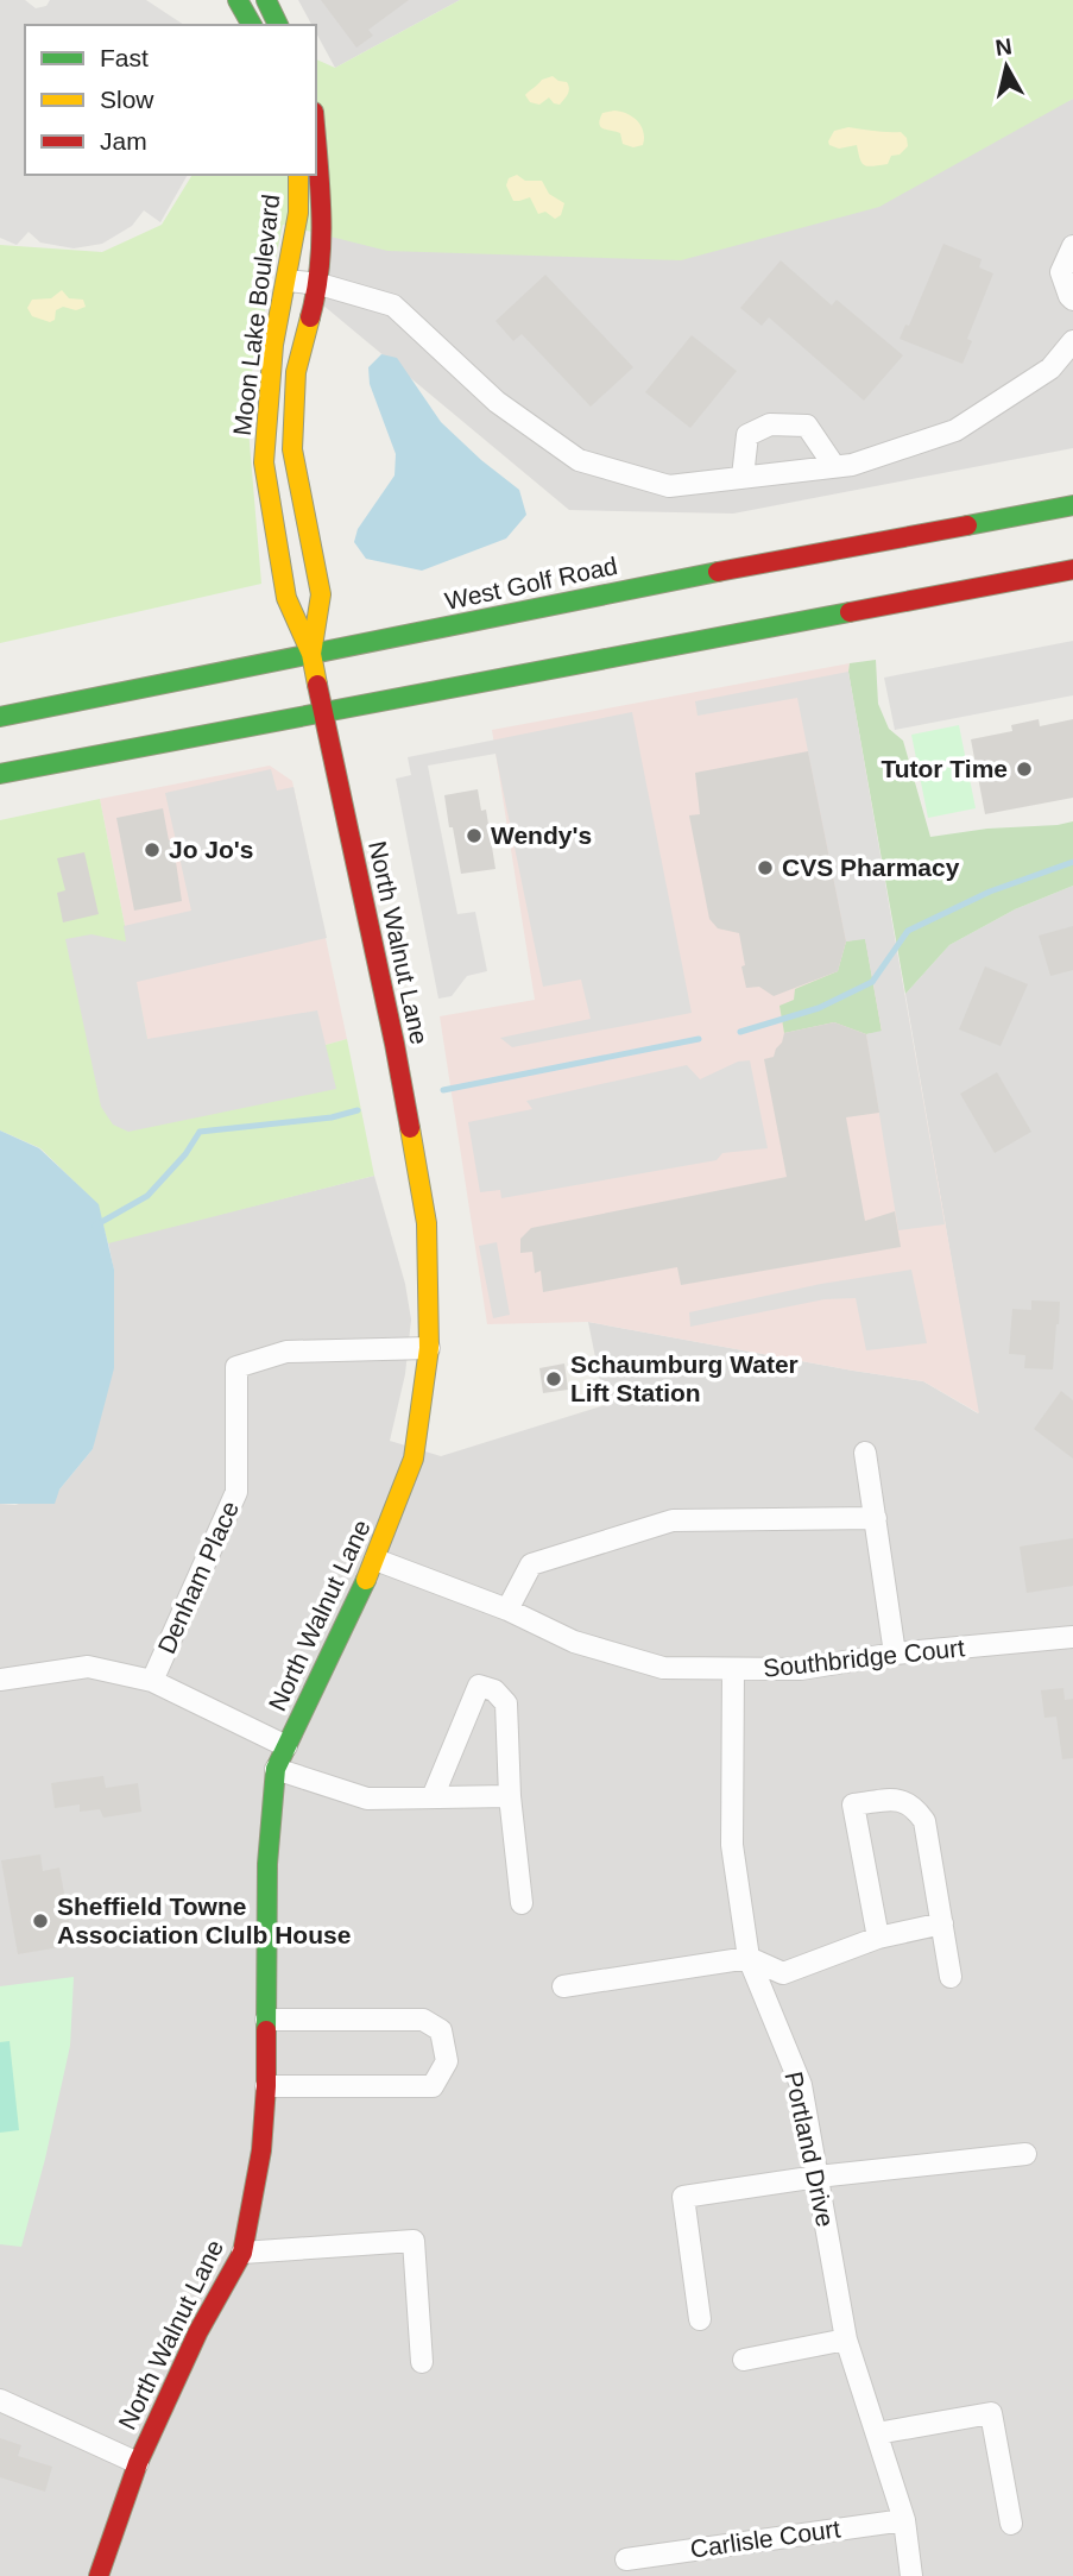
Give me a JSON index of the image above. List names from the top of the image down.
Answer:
{
  "streets": {
    "street": [
      "Moon Lake Boulevard",
      "West Golf Road",
      "North Walnut Lane",
      "Denham Place",
      "Southbridge Court",
      "Portland Drive",
      "Carlisle Court"
    ]
  },
  "crossings": [
    ["Moon Lake Boulevard", "West Golf Road"],
    ["Moon Lake Boulevard", "North Walnut Lane"],
    ["West Golf Road", "North Walnut Lane"],
    ["North Walnut Lane", "Denham Place"],
    ["North Walnut Lane", "Southbridge Court"],
    ["Southbridge Court", "Portland Drive"],
    ["Portland Drive", "Carlisle Court"]
  ],
  "places": [
    "Tutor Time",
    "Wendy's",
    "Jo Jo's",
    "CVS Pharmacy",
    "Schaumburg Water Lift Station",
    "Sheffield Towne Association Clulb House"
  ],
  "legend": ["Fast", "Slow", "Jam"],
  "north": "top"
}
